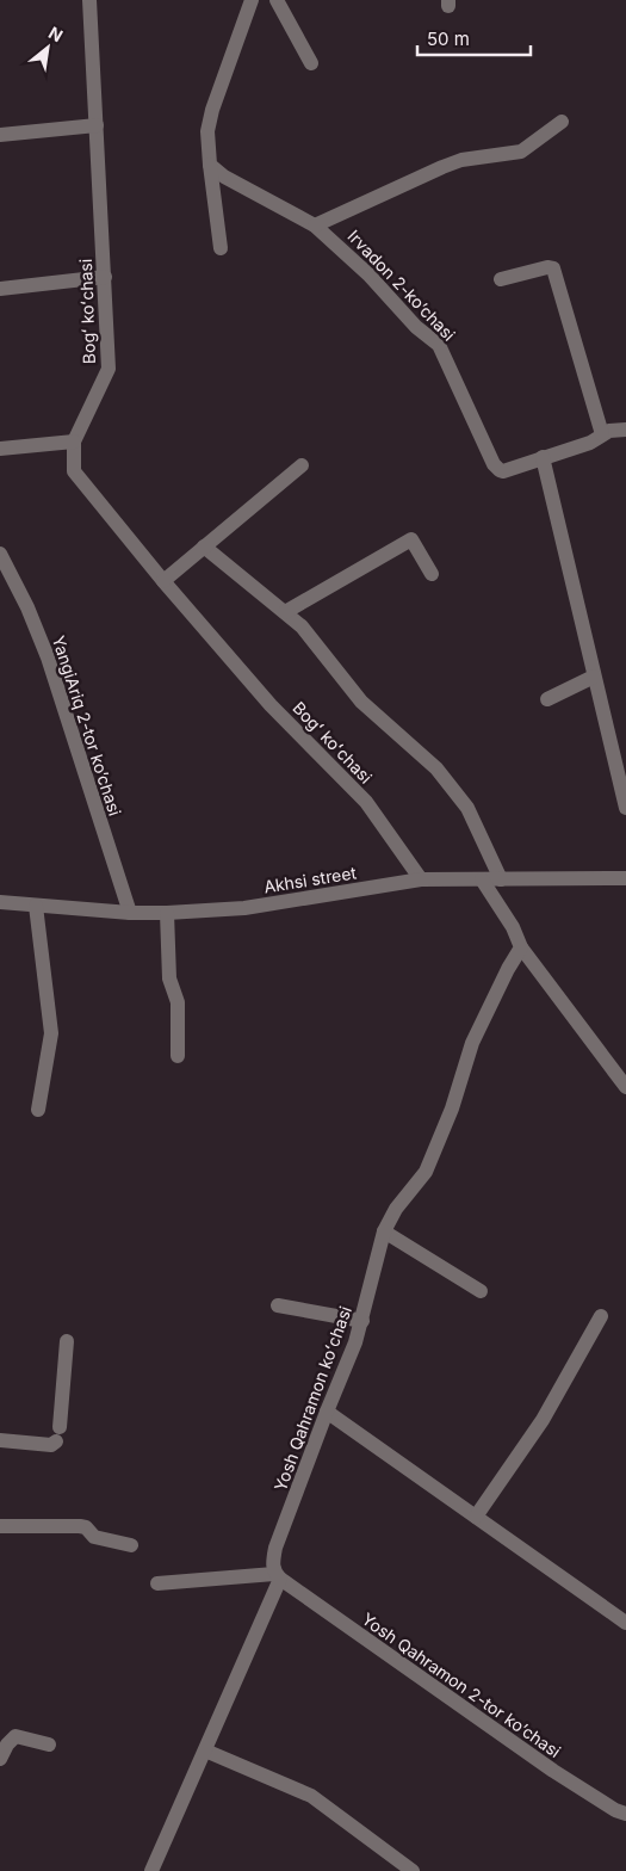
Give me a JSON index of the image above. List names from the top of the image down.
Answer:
{
  "streets": {
    "street": [
      "Irvadon 2-koʼchasi",
      "Bogʻ koʻchasi",
      "YangiАriq 2-tor koʼchasi",
      "Akhsi street",
      "Yosh Qahramon koʻchasi",
      "Yosh Qahramon 2-tor koʼchasi"
    ]
  },
  "crossings": [
    ["Bogʻ koʻchasi", "Akhsi street"],
    ["YangiАriq 2-tor koʼchasi", "Akhsi street"],
    ["Yosh Qahramon koʻchasi", "Yosh Qahramon 2-tor koʼchasi"]
  ],
  "scale_bar": "50 m",
  "north": "top right"
}
